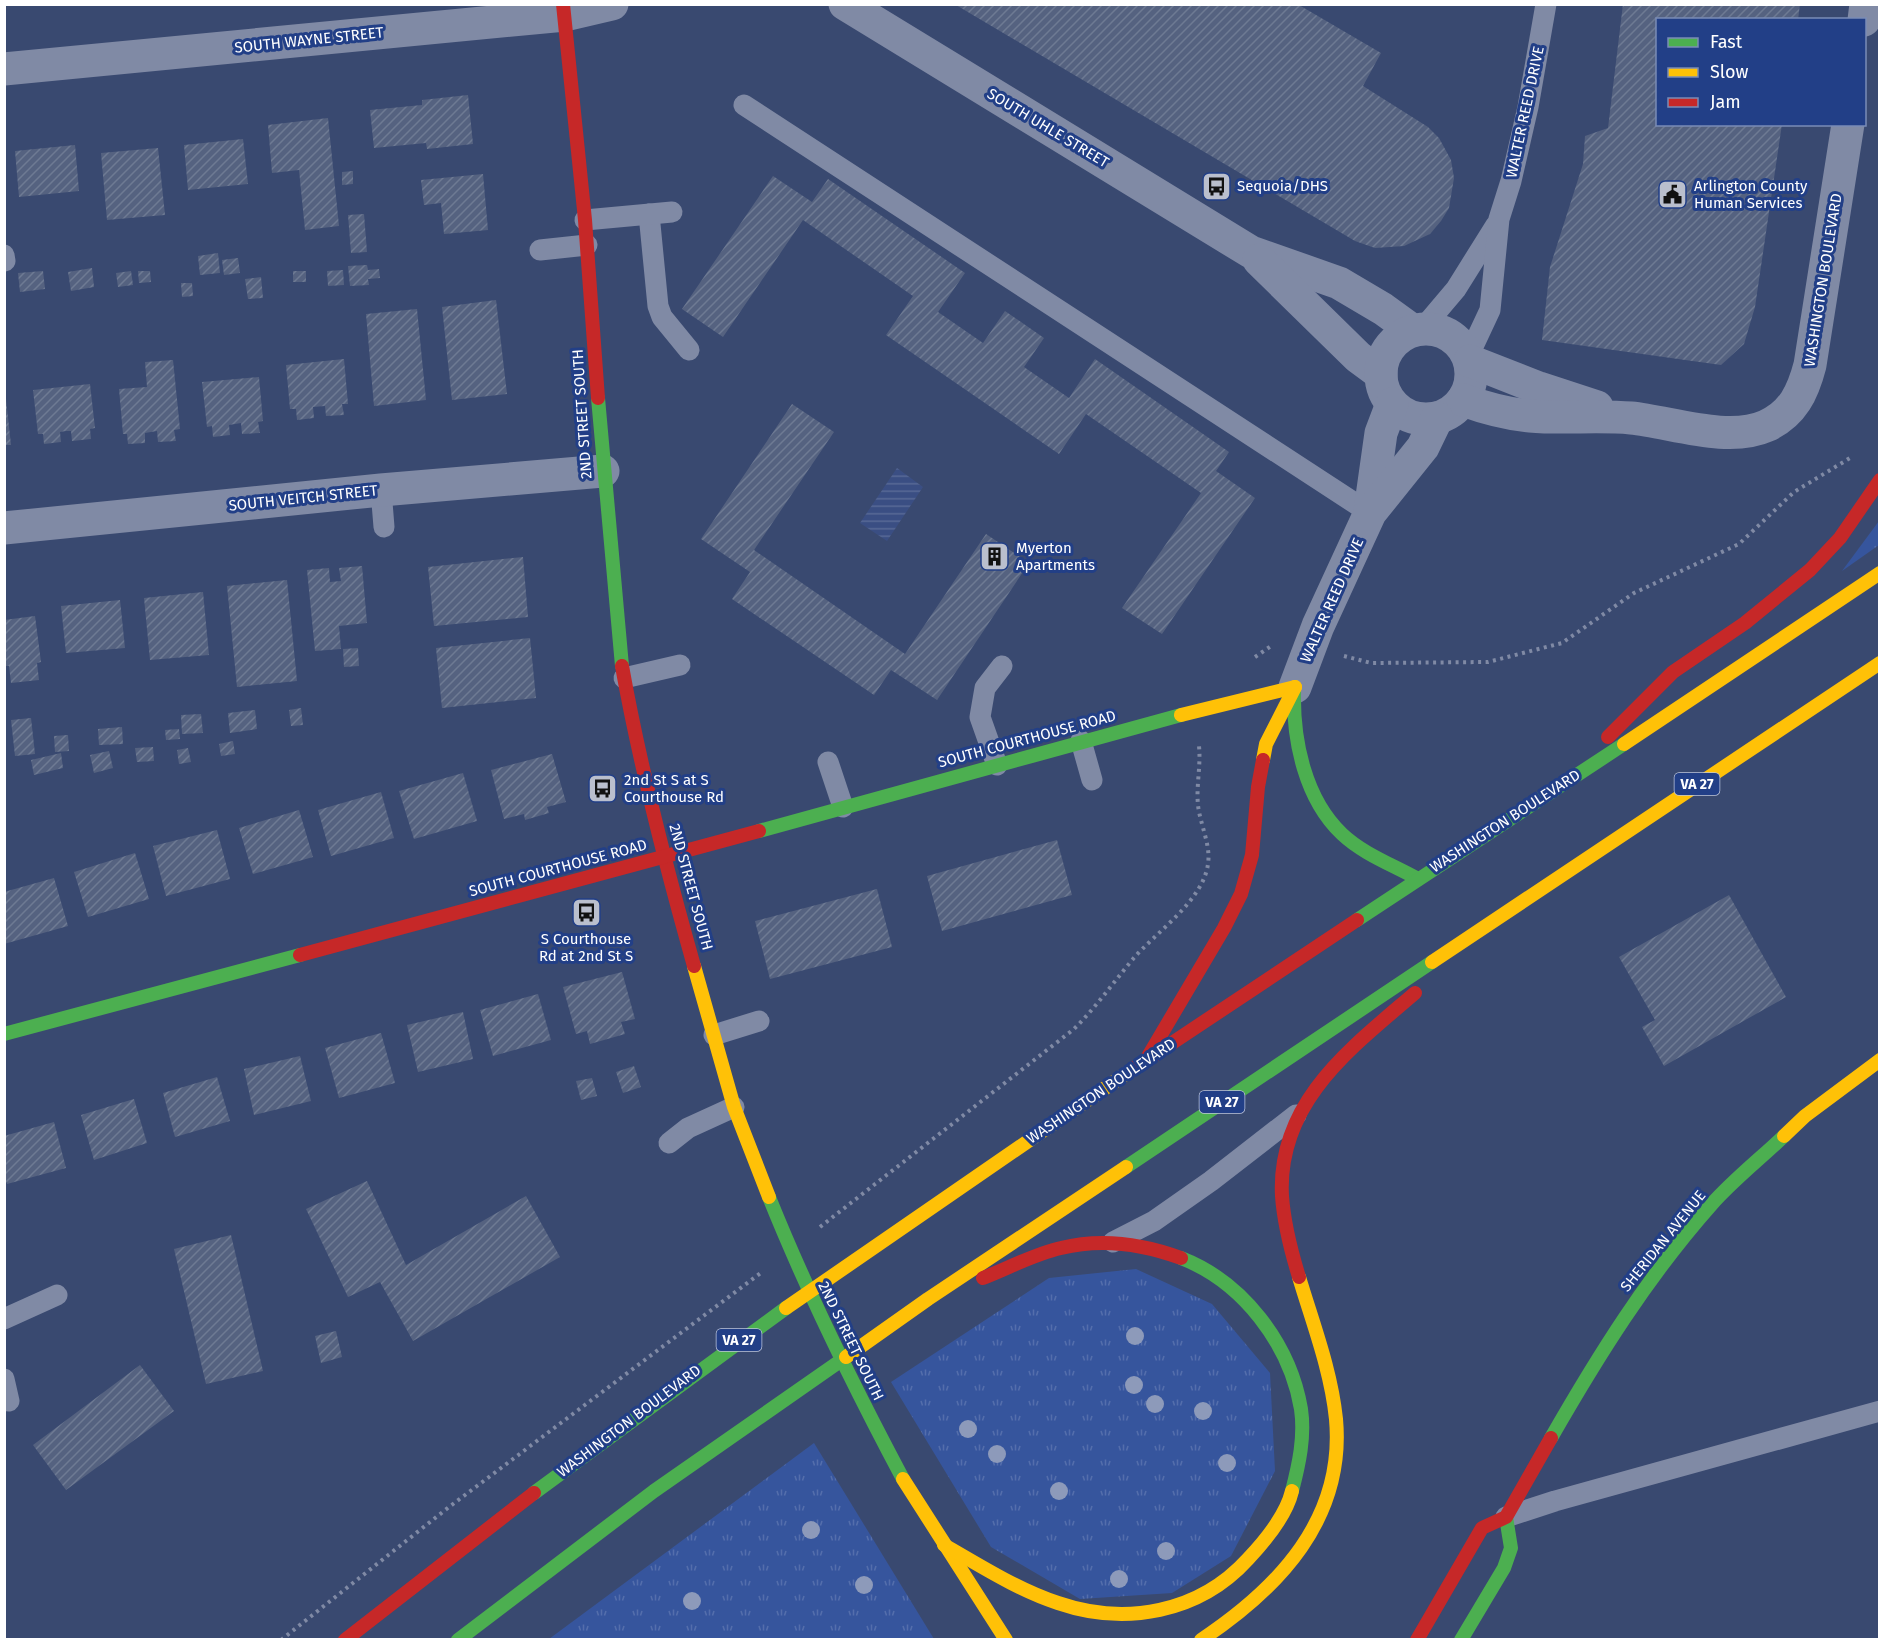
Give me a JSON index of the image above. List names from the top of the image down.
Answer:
{
  "streets": {
    "main road": [
      "WALTER REED DRIVE",
      "WASHINGTON BOULEVARD",
      "2ND STREET SOUTH",
      "SOUTH COURTHOUSE ROAD",
      "VA 27",
      "SHERIDAN AVENUE"
    ],
    "street": ["SOUTH WAYNE STREET", "SOUTH UHLE STREET", "SOUTH VEITCH STREET"]
  },
  "crossings": [
    ["SOUTH WAYNE STREET", "2ND STREET SOUTH"],
    ["WALTER REED DRIVE", "SOUTH UHLE STREET"],
    ["WALTER REED DRIVE", "WASHINGTON BOULEVARD"],
    ["WALTER REED DRIVE", "SOUTH COURTHOUSE ROAD"],
    ["2ND STREET SOUTH", "SOUTH VEITCH STREET"],
    ["2ND STREET SOUTH", "SOUTH COURTHOUSE ROAD"]
  ],
  "places": {
    "bus stop": ["Sequoia/DHS", "2nd St S at S Courthouse Rd", "S Courthouse Rd at 2nd St S"],
    "public building": ["Arlington County Human Services"],
    "building": ["Myerton Apartments"]
  },
  "legend": ["Fast", "Slow", "Jam"]
}
